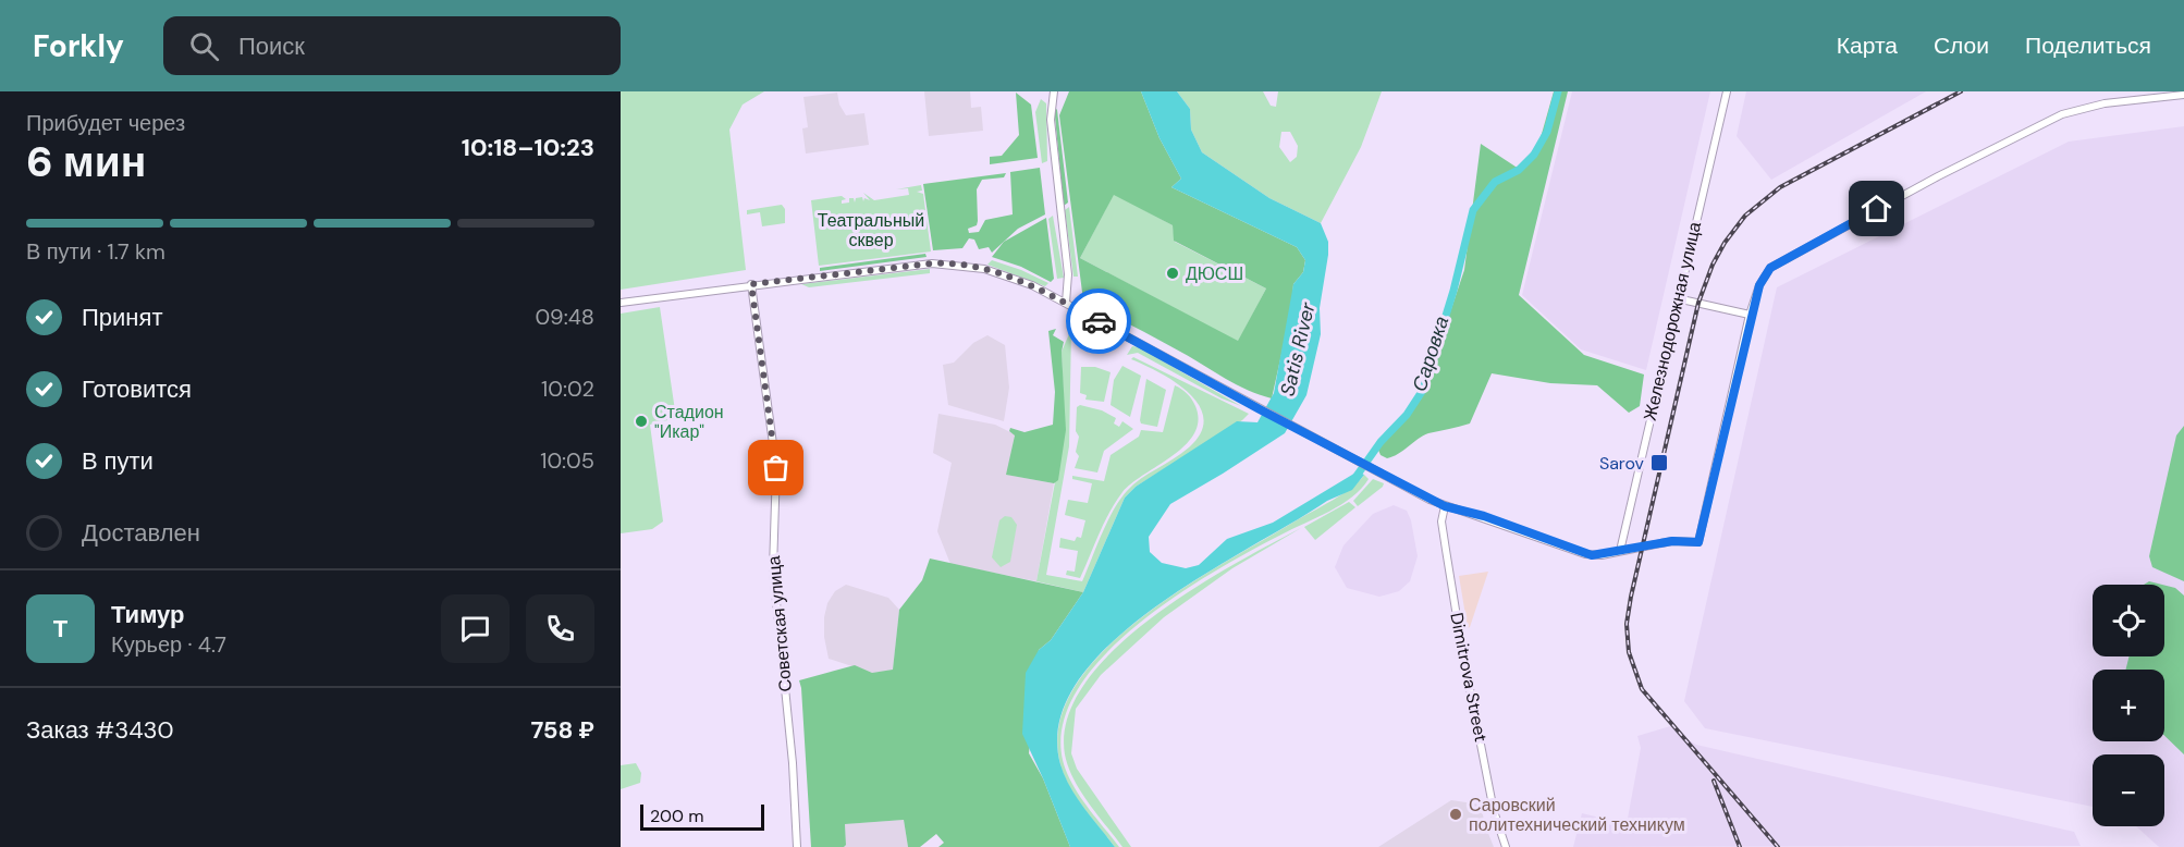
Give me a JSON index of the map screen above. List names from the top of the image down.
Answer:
{
  "streets": {
    "street": ["Железнодорожная улица", "Советская улица", "Dimitrova Street"]
  },
  "water": ["Satis River", "Саровка"],
  "parks": ["Театральный сквер"],
  "places": {
    "other": ["ДЮСШ", "Стадион \"Икар\"", "Саровский политехнический техникум"],
    "transit": ["Sarov"]
  },
  "scale_bar": "200 m",
  "page": {
    "header": "Forkly",
    "search": "Поиск",
    "nav": ["Карта", "Слои", "Поделиться"],
    "heading": ["6 мин", "Прибудет через", "10:18–10:23"],
    "panel": [
      "Тимур",
      "Курьер · 4.7",
      "Заказ #3430",
      "758 ₽"
    ],
    "bar": "В пути · 1.7 km",
    "list": [
      ["Принят", "09:48"],
      ["Готовится", "10:02"],
      ["В пути", "10:05"],
      "Доставлен"
    ],
    "map_buttons": ["+", "−"],
    "round": "Т",
    "scale": "200 m"
  }
}
